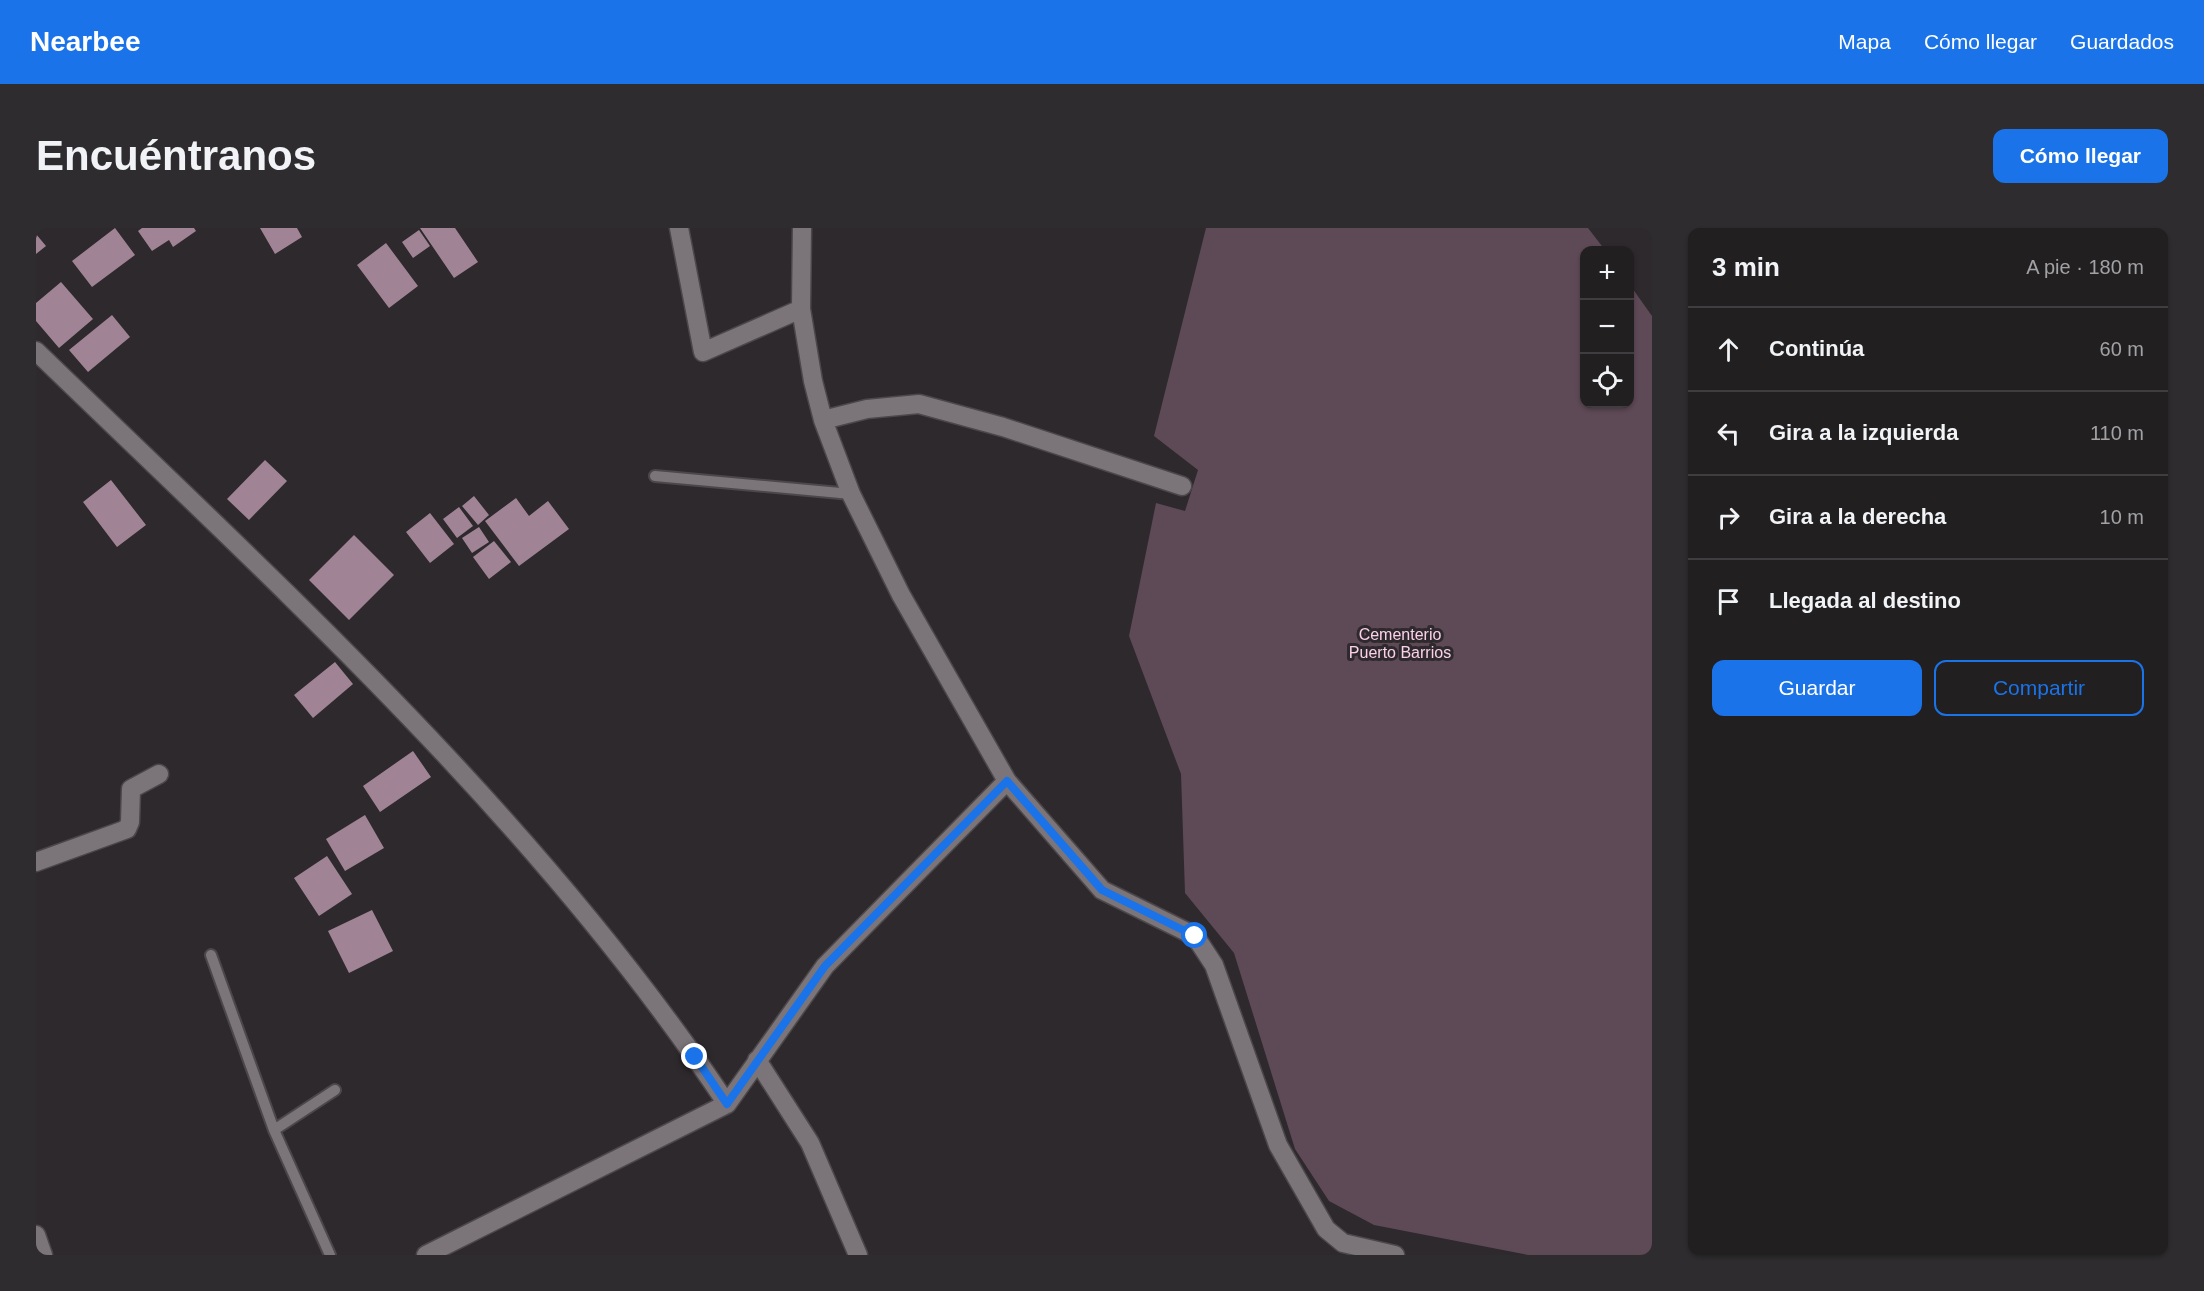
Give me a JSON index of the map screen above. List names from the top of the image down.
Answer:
{
  "parks": ["Cementerio Puerto Barrios"],
  "page": {
    "header": "Nearbee",
    "nav": ["Mapa", "Cómo llegar", "Guardados"],
    "buttons": [
      "Cómo llegar",
      ["Guardar", "Compartir"]
    ],
    "title": "Encuéntranos",
    "heading": ["3 min", "A pie · 180 m"],
    "map_buttons": ["+", "−"],
    "list": [
      ["Continúa", "60 m"],
      ["Gira a la izquierda", "110 m"],
      ["Gira a la derecha", "10 m"],
      "Llegada al destino"
    ]
  }
}
